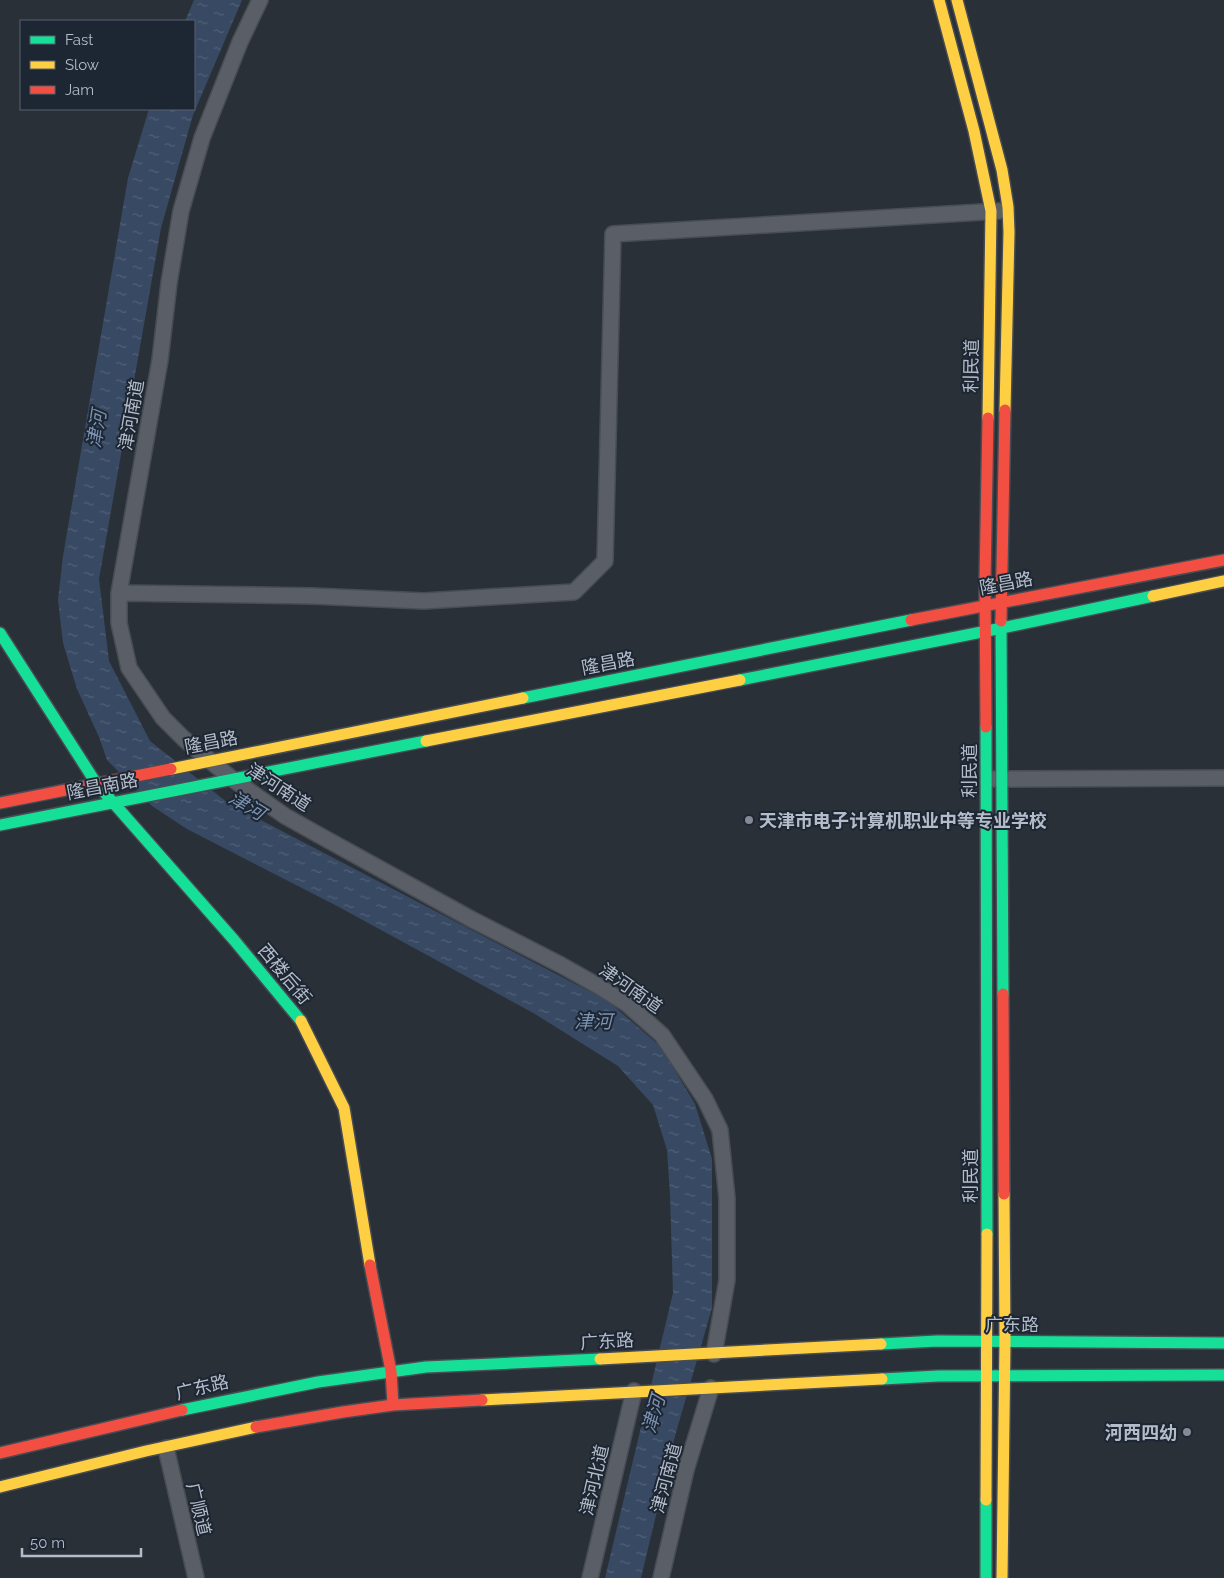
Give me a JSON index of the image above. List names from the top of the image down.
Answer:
{
  "streets": {
    "main road": [
      "利民道",
      "隆昌路",
      "隆昌南路",
      "西楼后街",
      "广东路"
    ],
    "street": ["津河南道", "津河北道", "广顺道"]
  },
  "crossings": [
    ["利民道", "隆昌路"],
    ["利民道", "广东路"],
    ["津河南道", "隆昌路"],
    ["津河南道", "隆昌南路"],
    ["津河南道", "广东路"],
    ["隆昌路", "西楼后街"],
    ["隆昌南路", "西楼后街"],
    ["西楼后街", "广东路"]
  ],
  "water": ["津河"],
  "places": ["天津市电子计算机职业中等专业学校", "河西四幼"],
  "legend": ["Fast", "Slow", "Jam"],
  "scale_bar": "50 m"
}
